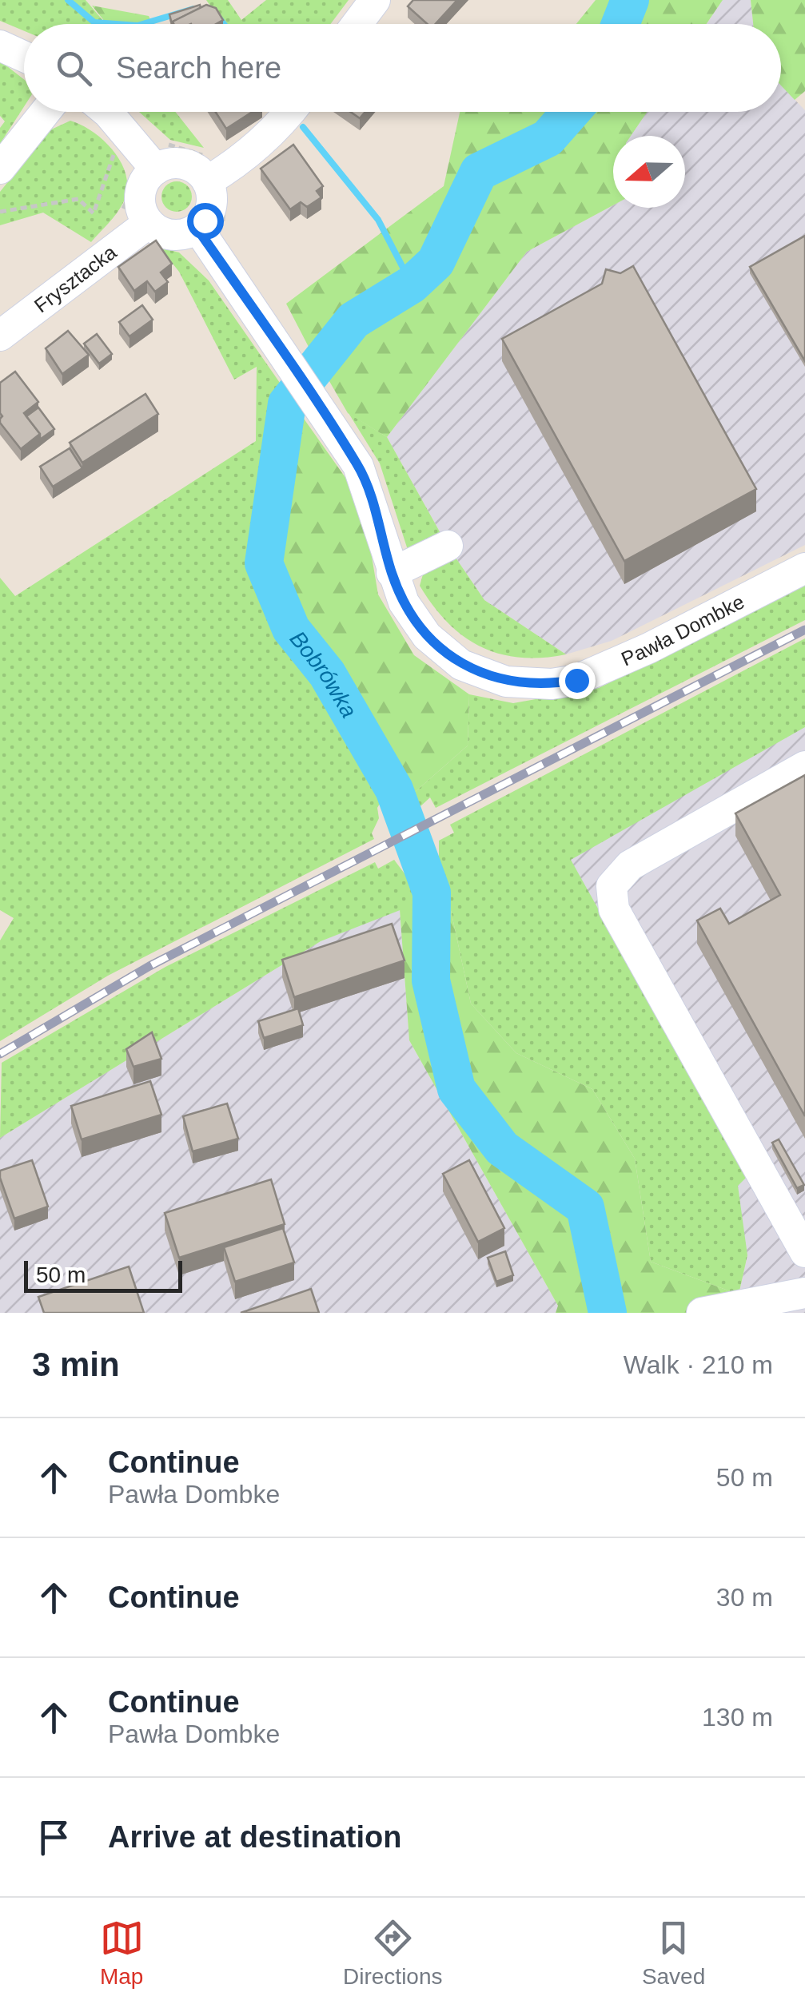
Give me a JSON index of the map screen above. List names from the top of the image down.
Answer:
{
  "streets": {
    "street": ["Frysztacka", "Pawła Dombke"]
  },
  "water": ["Bobrówka"],
  "scale_bar": "50 m",
  "north": "left",
  "page": {
    "search": "Search here",
    "scale": "50 m",
    "heading": ["3 min", "Walk · 210 m"],
    "list": [
      ["Continue", "Pawła Dombke", "50 m"],
      ["Continue", "30 m"],
      ["Continue", "Pawła Dombke", "130 m"],
      "Arrive at destination"
    ],
    "nav": ["Map", "Directions", "Saved"]
  }
}
